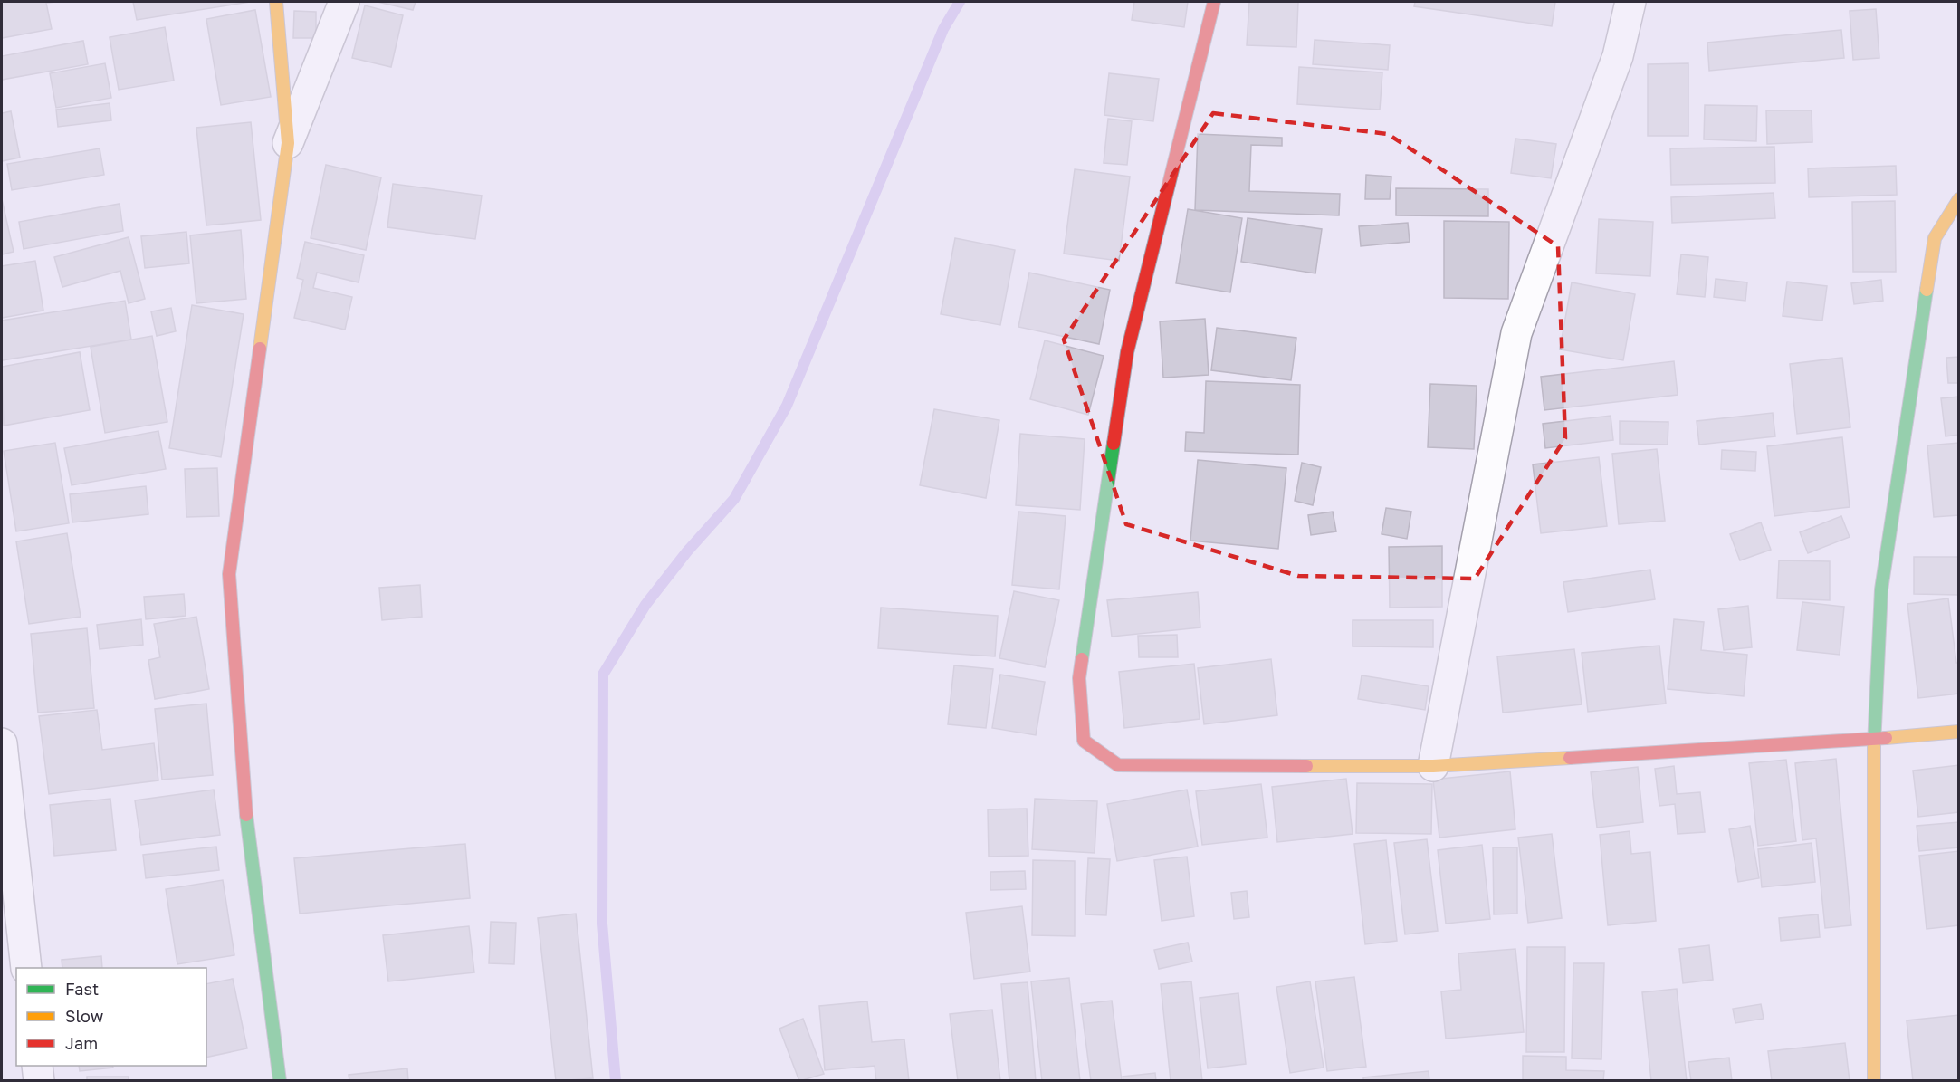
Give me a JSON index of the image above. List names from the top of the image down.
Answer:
{
  "legend": ["Fast", "Slow", "Jam"]
}
